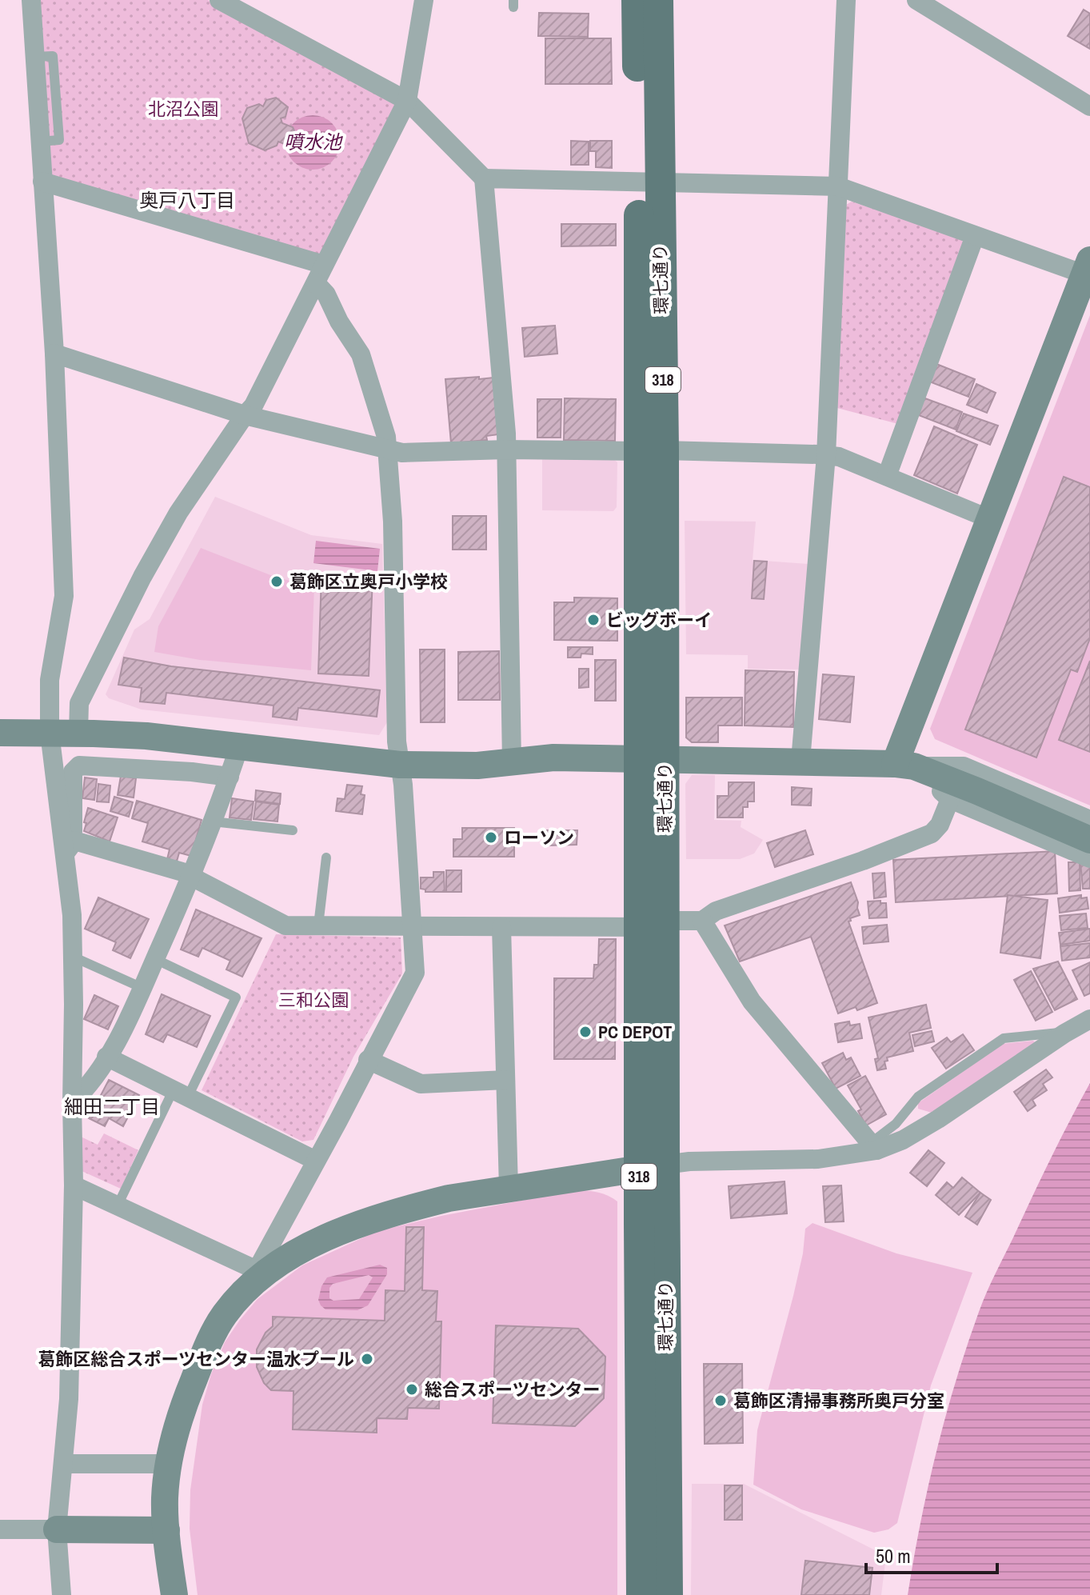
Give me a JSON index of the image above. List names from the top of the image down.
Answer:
{
  "streets": {
    "main road": ["環七通り", "318"]
  },
  "districts": ["奥戸八丁目", "細田二丁目"],
  "water": ["噴水池"],
  "parks": ["北沼公園", "三和公園"],
  "places": [
    "葛飾区立奥戸小学校",
    "ビッグボーイ",
    "ローソン",
    "PC DEPOT",
    "葛飾区総合スポーツセンター温水プール",
    "総合スポーツセンター",
    "葛飾区清掃事務所奥戸分室"
  ],
  "scale_bar": "50 m"
}
